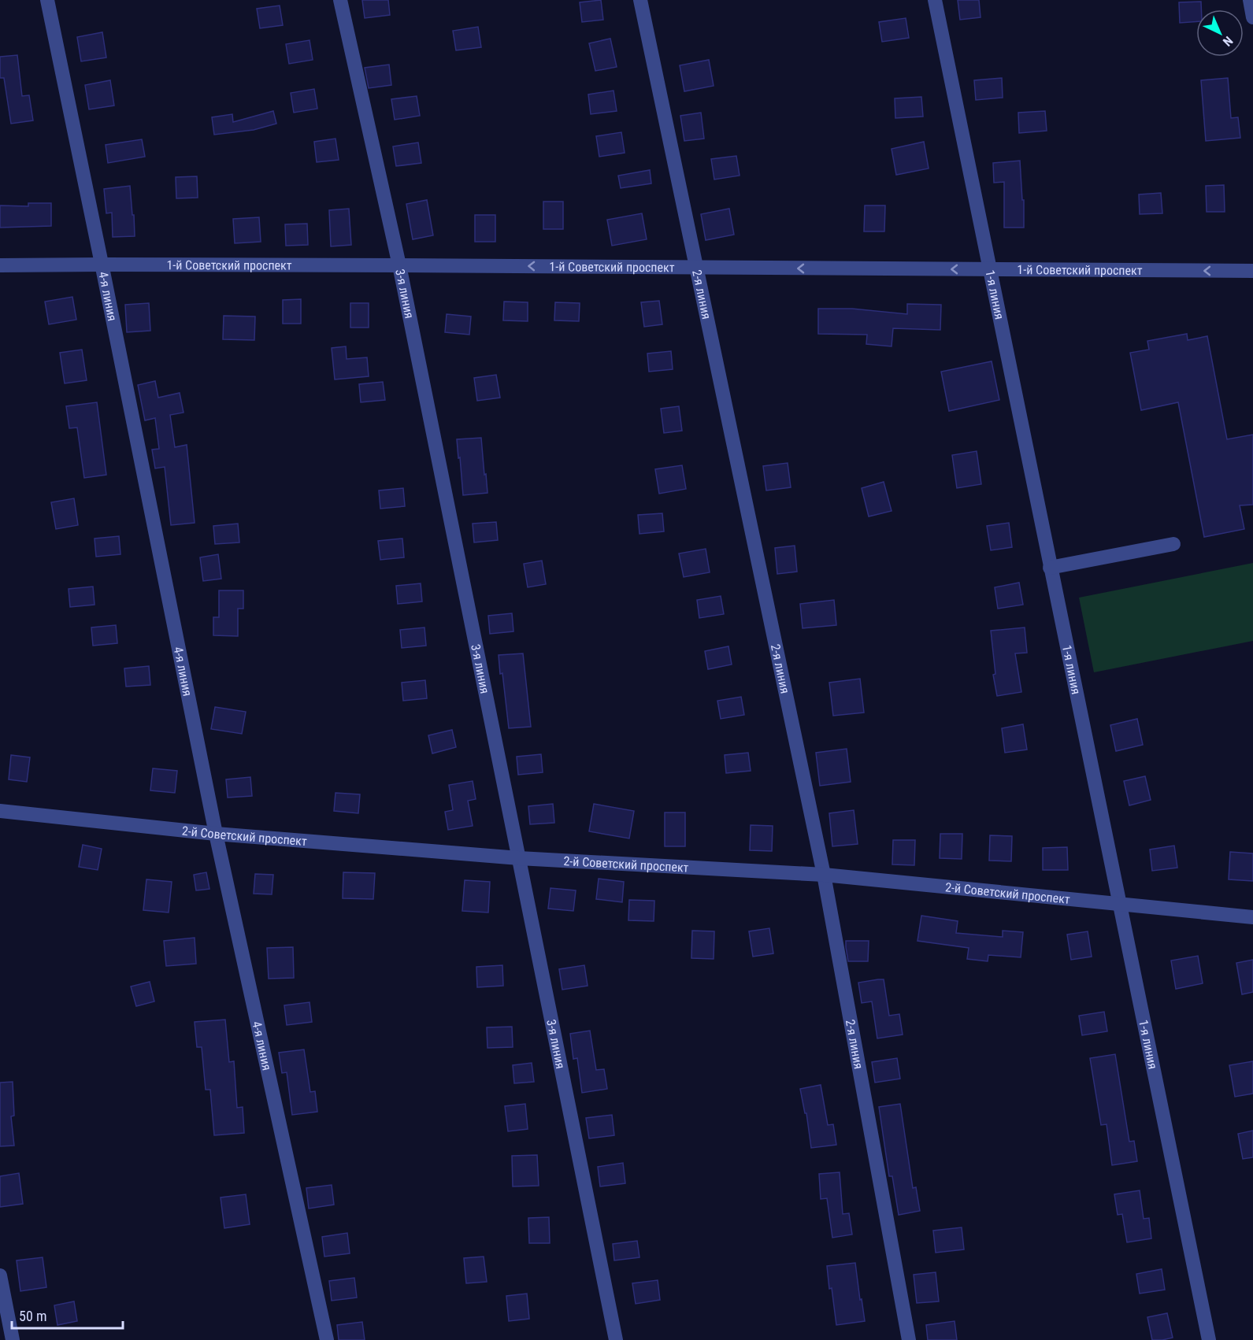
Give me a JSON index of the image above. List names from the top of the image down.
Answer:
{
  "streets": {
    "street": [
      "1-й Советский проспект",
      "3-я линия",
      "2-я линия",
      "4-я линия",
      "1-я линия",
      "2-й Советский проспект"
    ]
  },
  "crossings": [
    ["1-й Советский проспект", "3-я линия"],
    ["1-й Советский проспект", "2-я линия"],
    ["1-й Советский проспект", "4-я линия"],
    ["1-й Советский проспект", "1-я линия"],
    ["3-я линия", "2-й Советский проспект"],
    ["2-я линия", "2-й Советский проспект"],
    ["4-я линия", "2-й Советский проспект"],
    ["1-я линия", "2-й Советский проспект"]
  ],
  "one_way": ["1-й Советский проспект"],
  "scale_bar": "50 m",
  "north": "bottom right"
}
